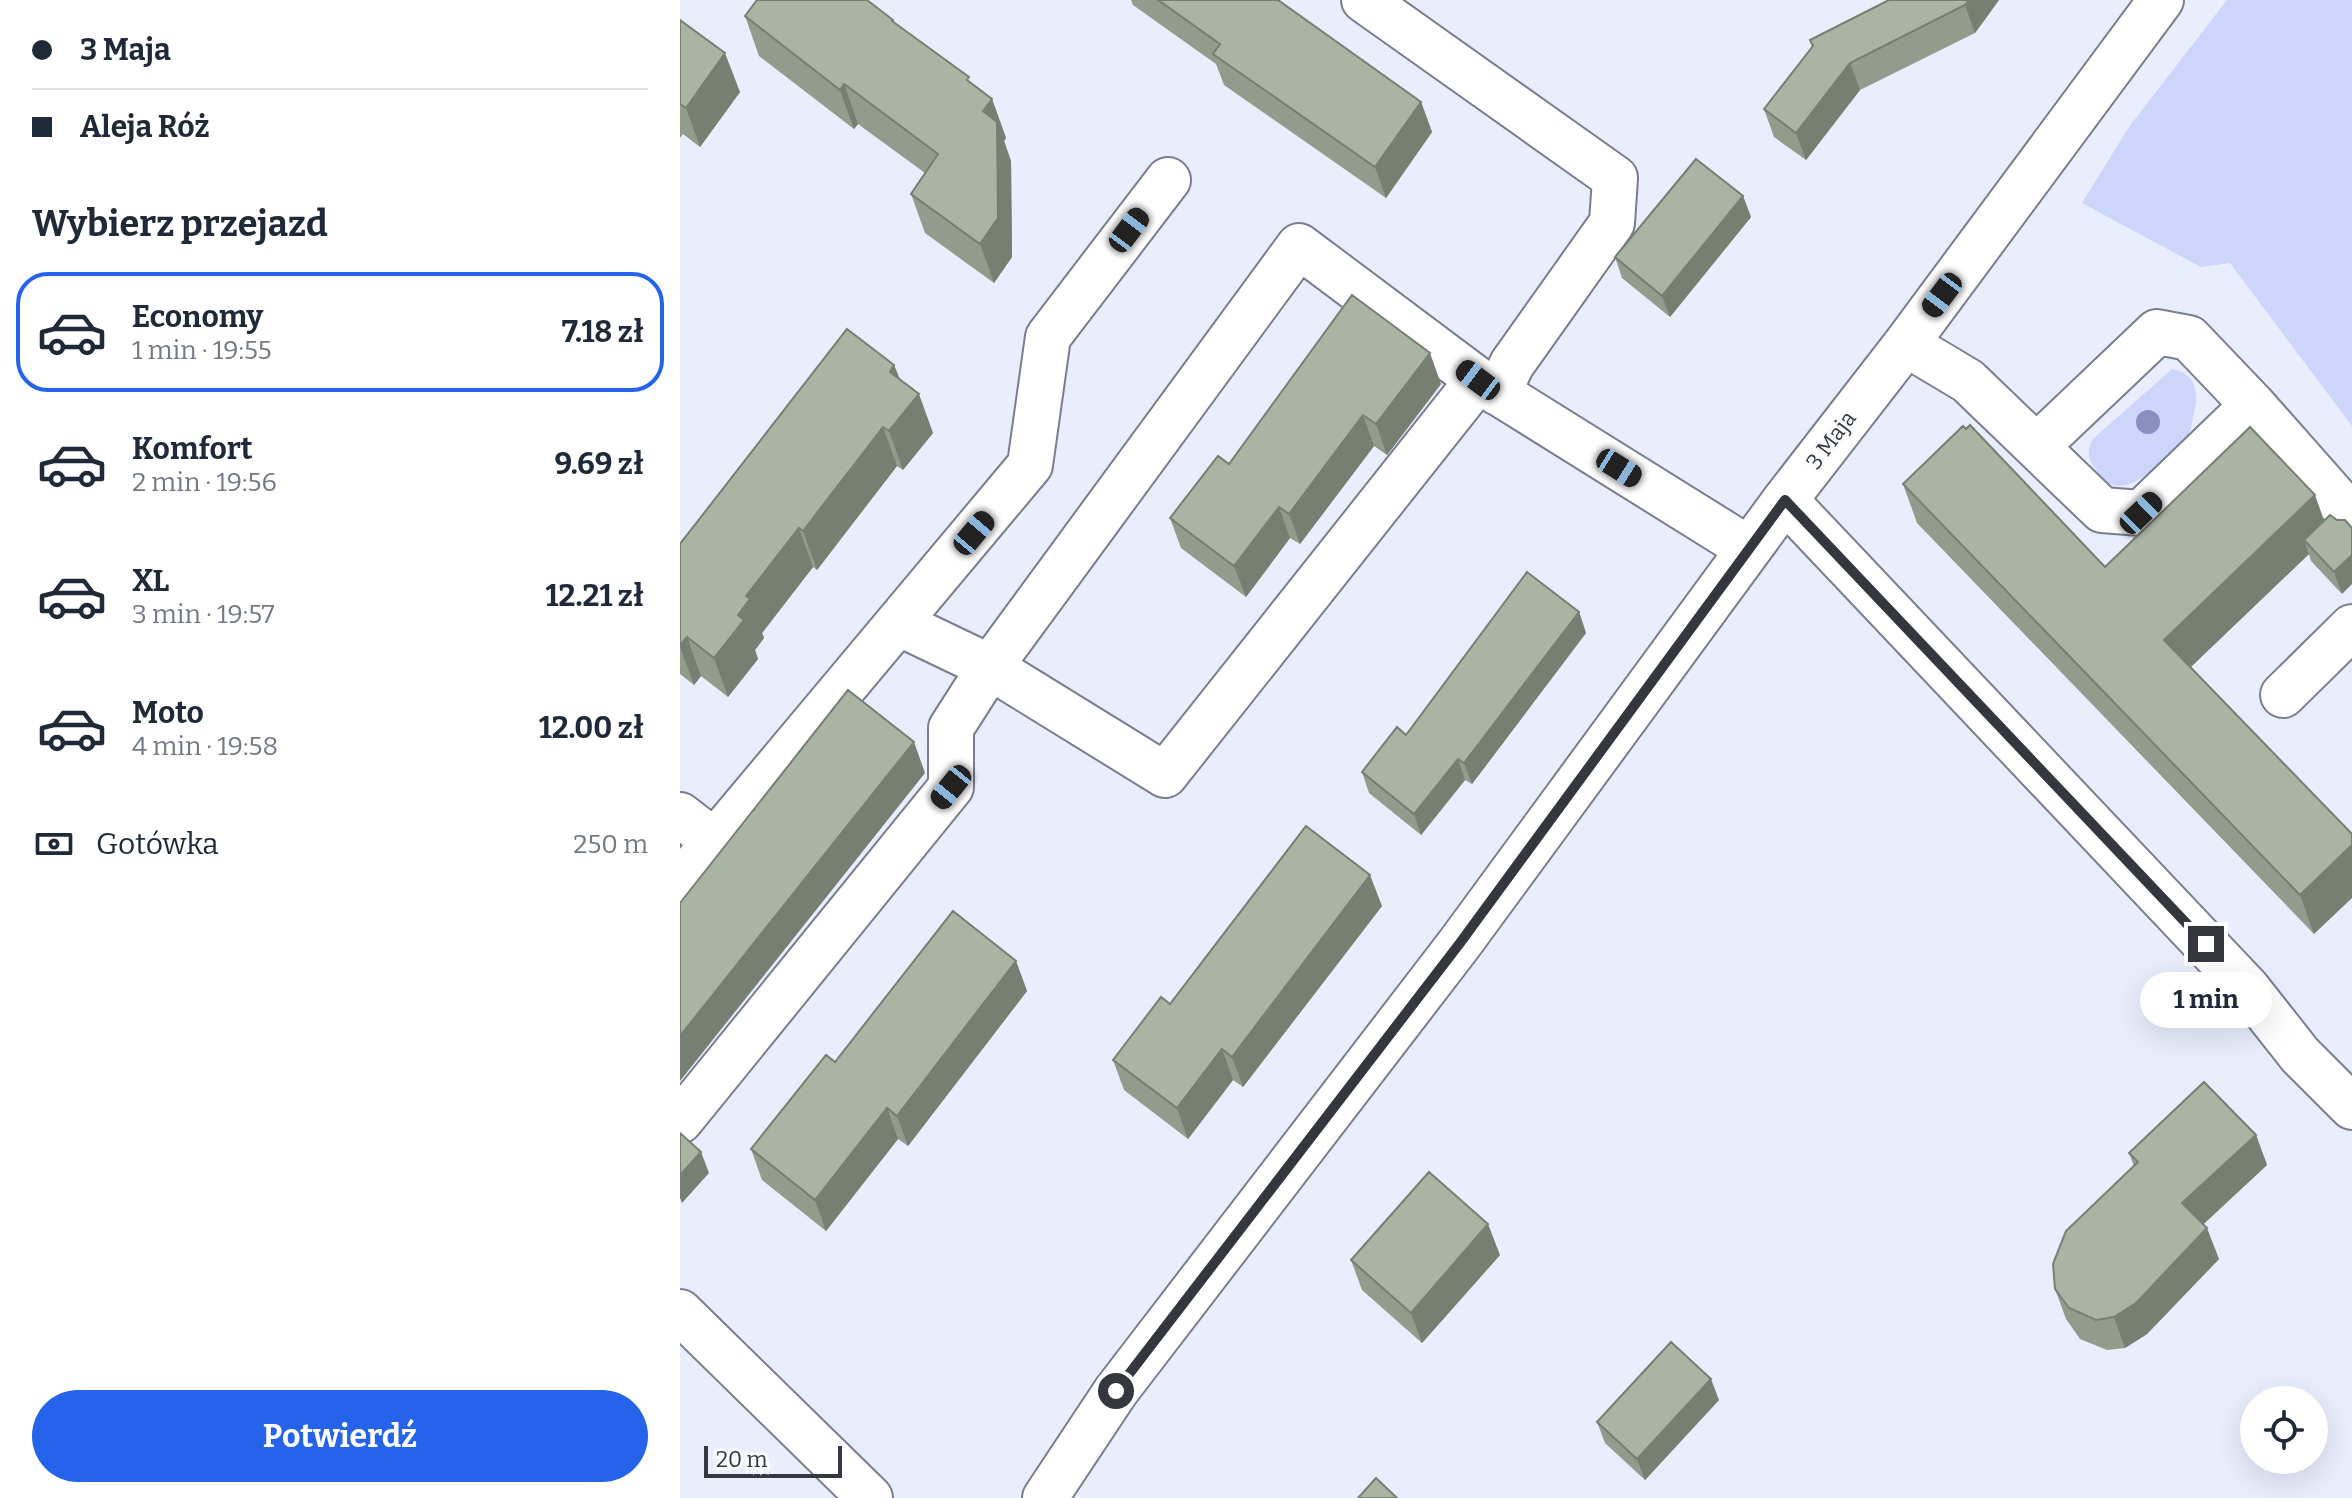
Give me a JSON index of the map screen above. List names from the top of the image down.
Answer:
{
  "streets": {
    "street": ["3 Maja"]
  },
  "scale_bar": "20 m",
  "page": {
    "banner": ["3 Maja", "Aleja Róż"],
    "heading": "Wybierz przejazd",
    "list": [
      {
        "name": "Economy",
        "note": "1 min · 19:55",
        "value": "7.18 zł"
      },
      {
        "name": "Komfort",
        "note": "2 min · 19:56",
        "value": "9.69 zł"
      },
      {
        "name": "XL",
        "note": "3 min · 19:57",
        "value": "12.21 zł"
      },
      {
        "name": "Moto",
        "note": "4 min · 19:58",
        "value": "12.00 zł"
      }
    ],
    "pay": ["Gotówka", "250 m"],
    "bubble": "1 min",
    "buttons": "Potwierdź",
    "scale": "20 m"
  }
}
